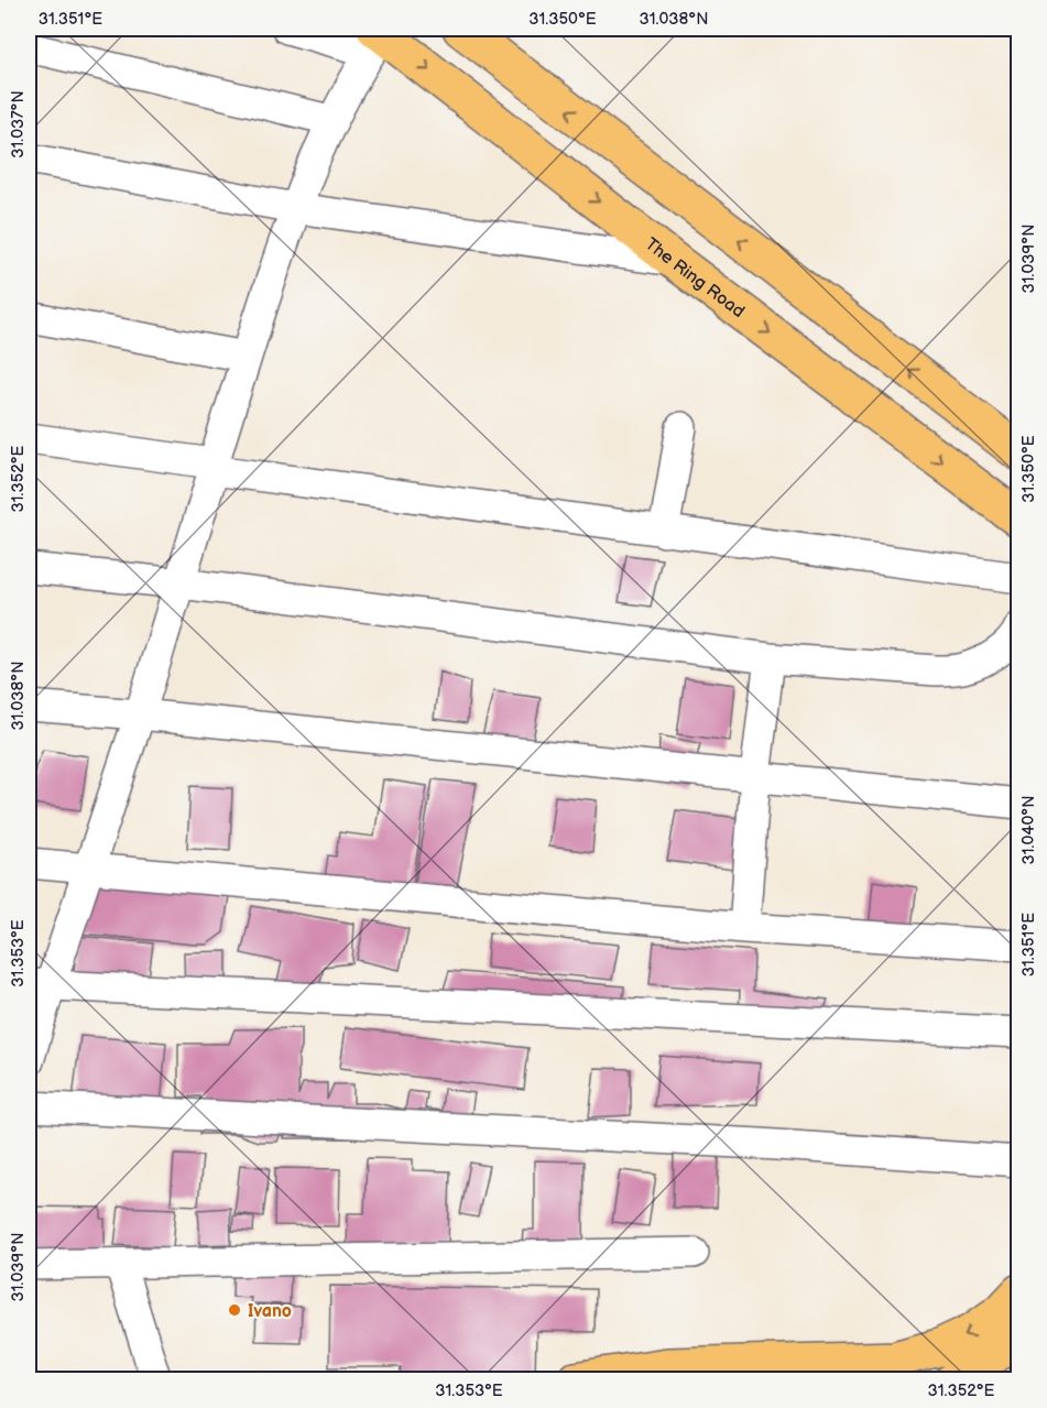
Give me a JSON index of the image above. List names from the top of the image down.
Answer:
{
  "streets": {
    "main road": ["The Ring Road"]
  },
  "places": ["Ivano"],
  "coordinates": [
    "31.351°E",
    "31.350°E",
    "31.038°N",
    "31.037°N",
    "31.039°N",
    "31.352°E",
    "31.040°N",
    "31.353°E"
  ]
}
